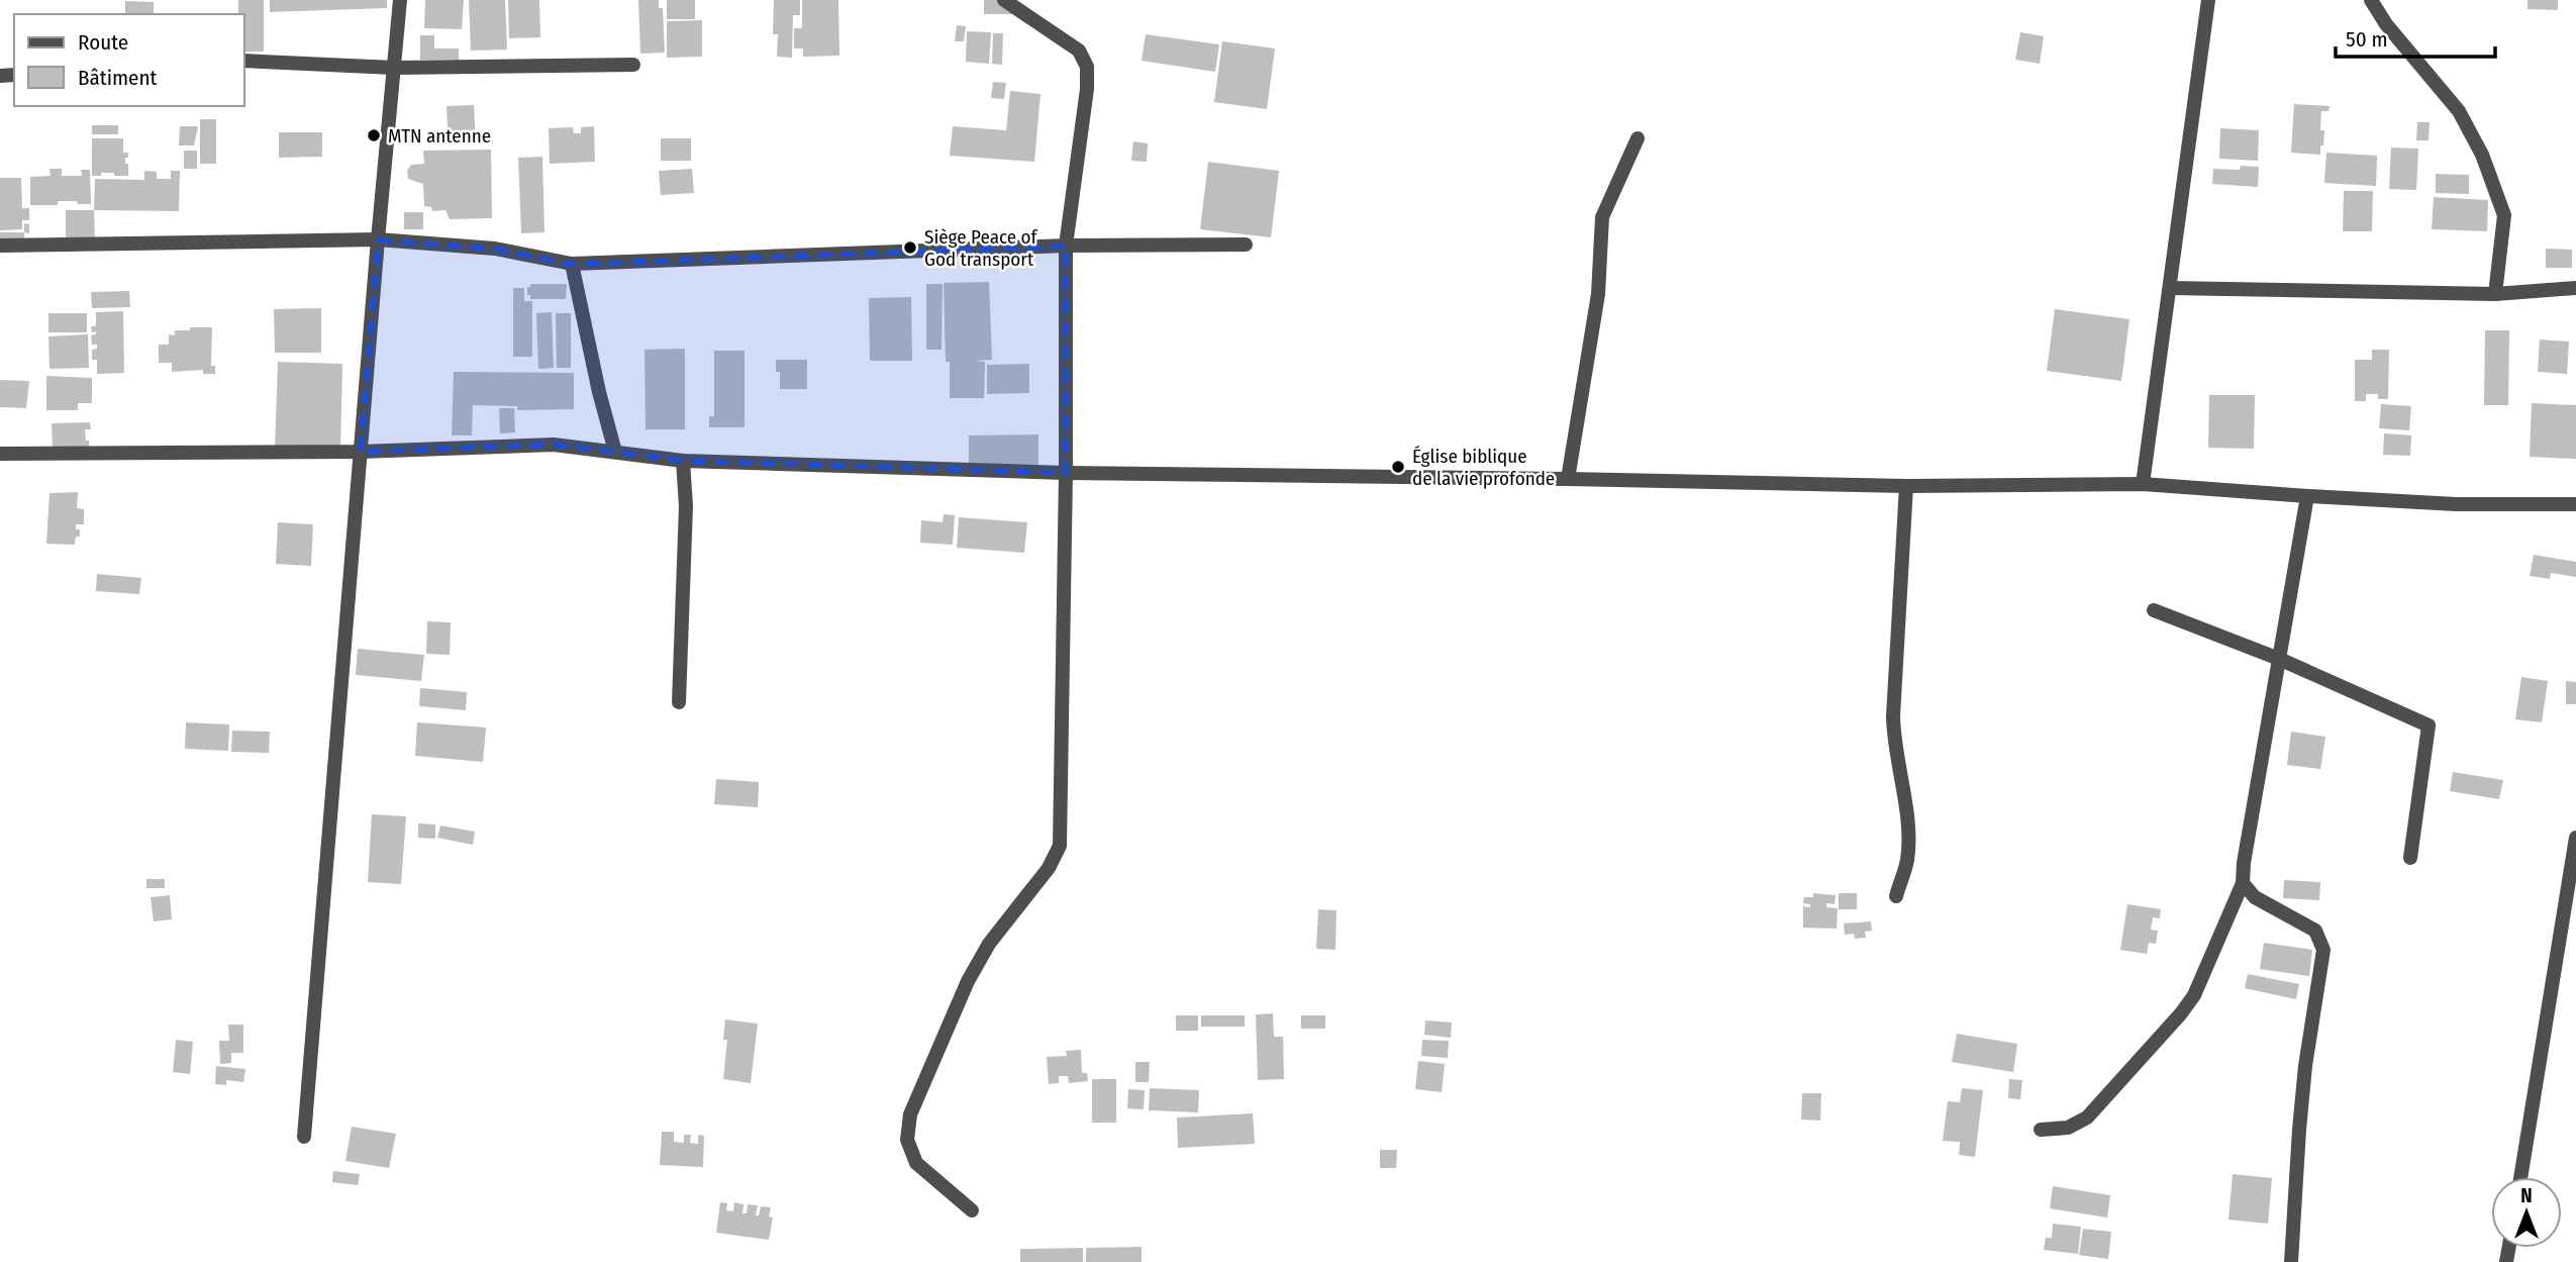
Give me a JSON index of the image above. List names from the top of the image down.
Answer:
{
  "places": ["MTN antenne", "Siège Peace of God transport", "Église biblique de la vie profonde"],
  "legend": ["Route", "Bâtiment"],
  "scale_bar": "50 m",
  "north": "top"
}
